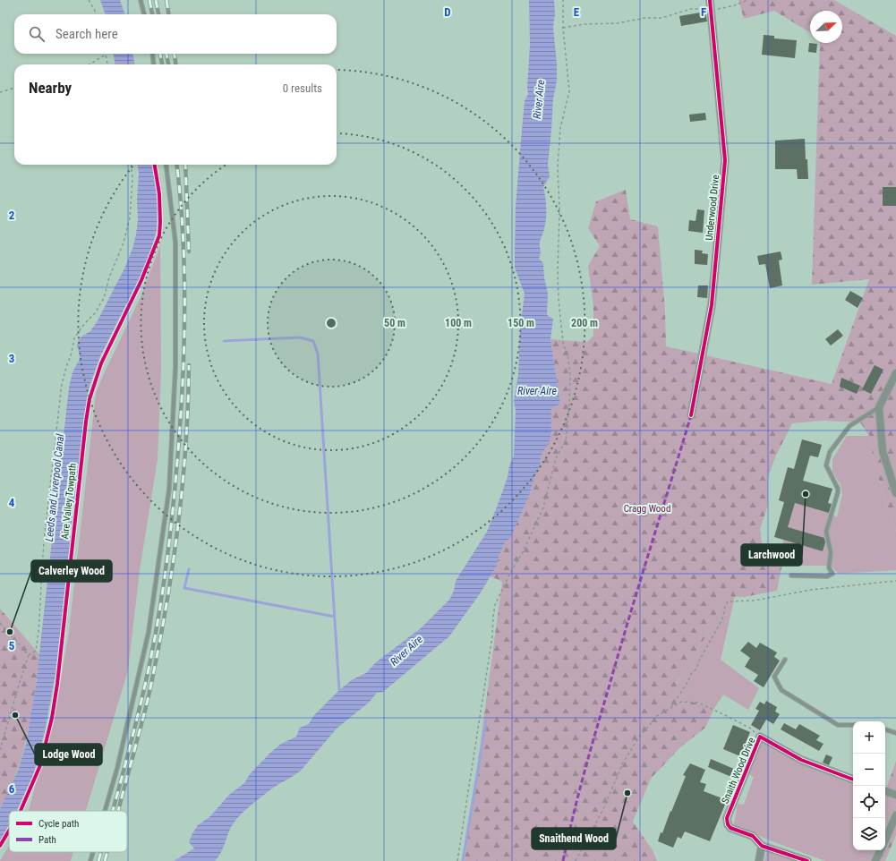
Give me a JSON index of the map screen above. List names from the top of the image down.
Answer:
{
  "streets": {
    "street": ["Underwood Drive", "Snaith Wood Drive"],
    "cycle path": ["Aire Valley Towpath"]
  },
  "water": ["River Aire", "Leeds and Liverpool Canal"],
  "parks": ["Cragg Wood"],
  "places": [
    "Larchwood",
    "Calverley Wood",
    "Lodge Wood",
    "Snaithend Wood"
  ],
  "legend": ["Cycle path", "Path"],
  "north": "top right",
  "page": {
    "search": "Search here",
    "heading": ["Nearby", "0 results"],
    "map_buttons": ["+", "−"]
  },
  "grid": {
    "columns": ["D", "E", "F"],
    "rows": [
      "2",
      "3",
      "4",
      "5",
      "6"
    ]
  },
  "rings": [
    "50 m",
    "100 m",
    "150 m",
    "200 m"
  ]
}
